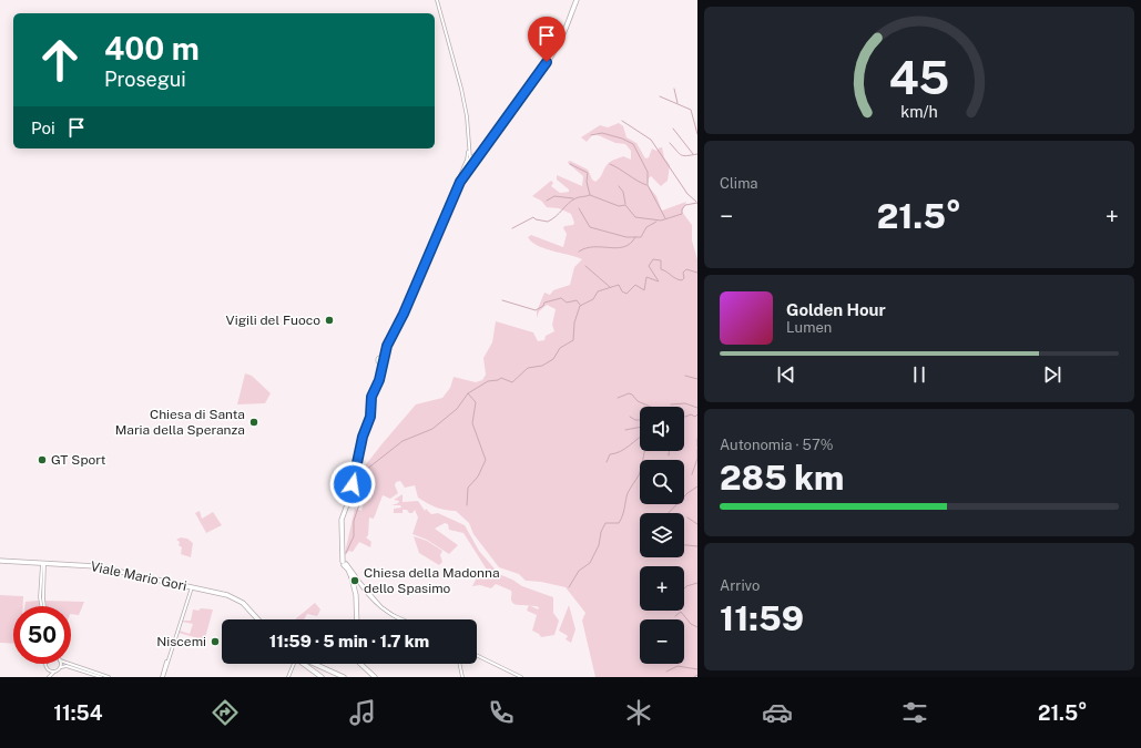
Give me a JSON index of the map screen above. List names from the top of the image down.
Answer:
{
  "streets": {
    "main road": ["Viale Mario Gori"]
  },
  "places": [
    "Vigili del Fuoco",
    "Chiesa di Santa Maria della Speranza",
    "GT Sport",
    "Chiesa della Madonna dello Spasimo",
    "Niscemi"
  ],
  "page": {
    "turn": ["400 m", "Prosegui"],
    "then": "Poi",
    "tile": [
      "Clima",
      ["Autonomia · 57%", "285 km"],
      ["Arrivo", "11:59"]
    ],
    "heat": ["−", "21.5°", "+"],
    "song": ["Golden Hour", "Lumen"],
    "map_buttons": ["+", "−"],
    "limit": "50",
    "trip": "11:59 · 5 min · 1.7 km",
    "tabs": ["11:54", "21.5°"],
    "gauge": ["45", "km/h"]
  }
}
